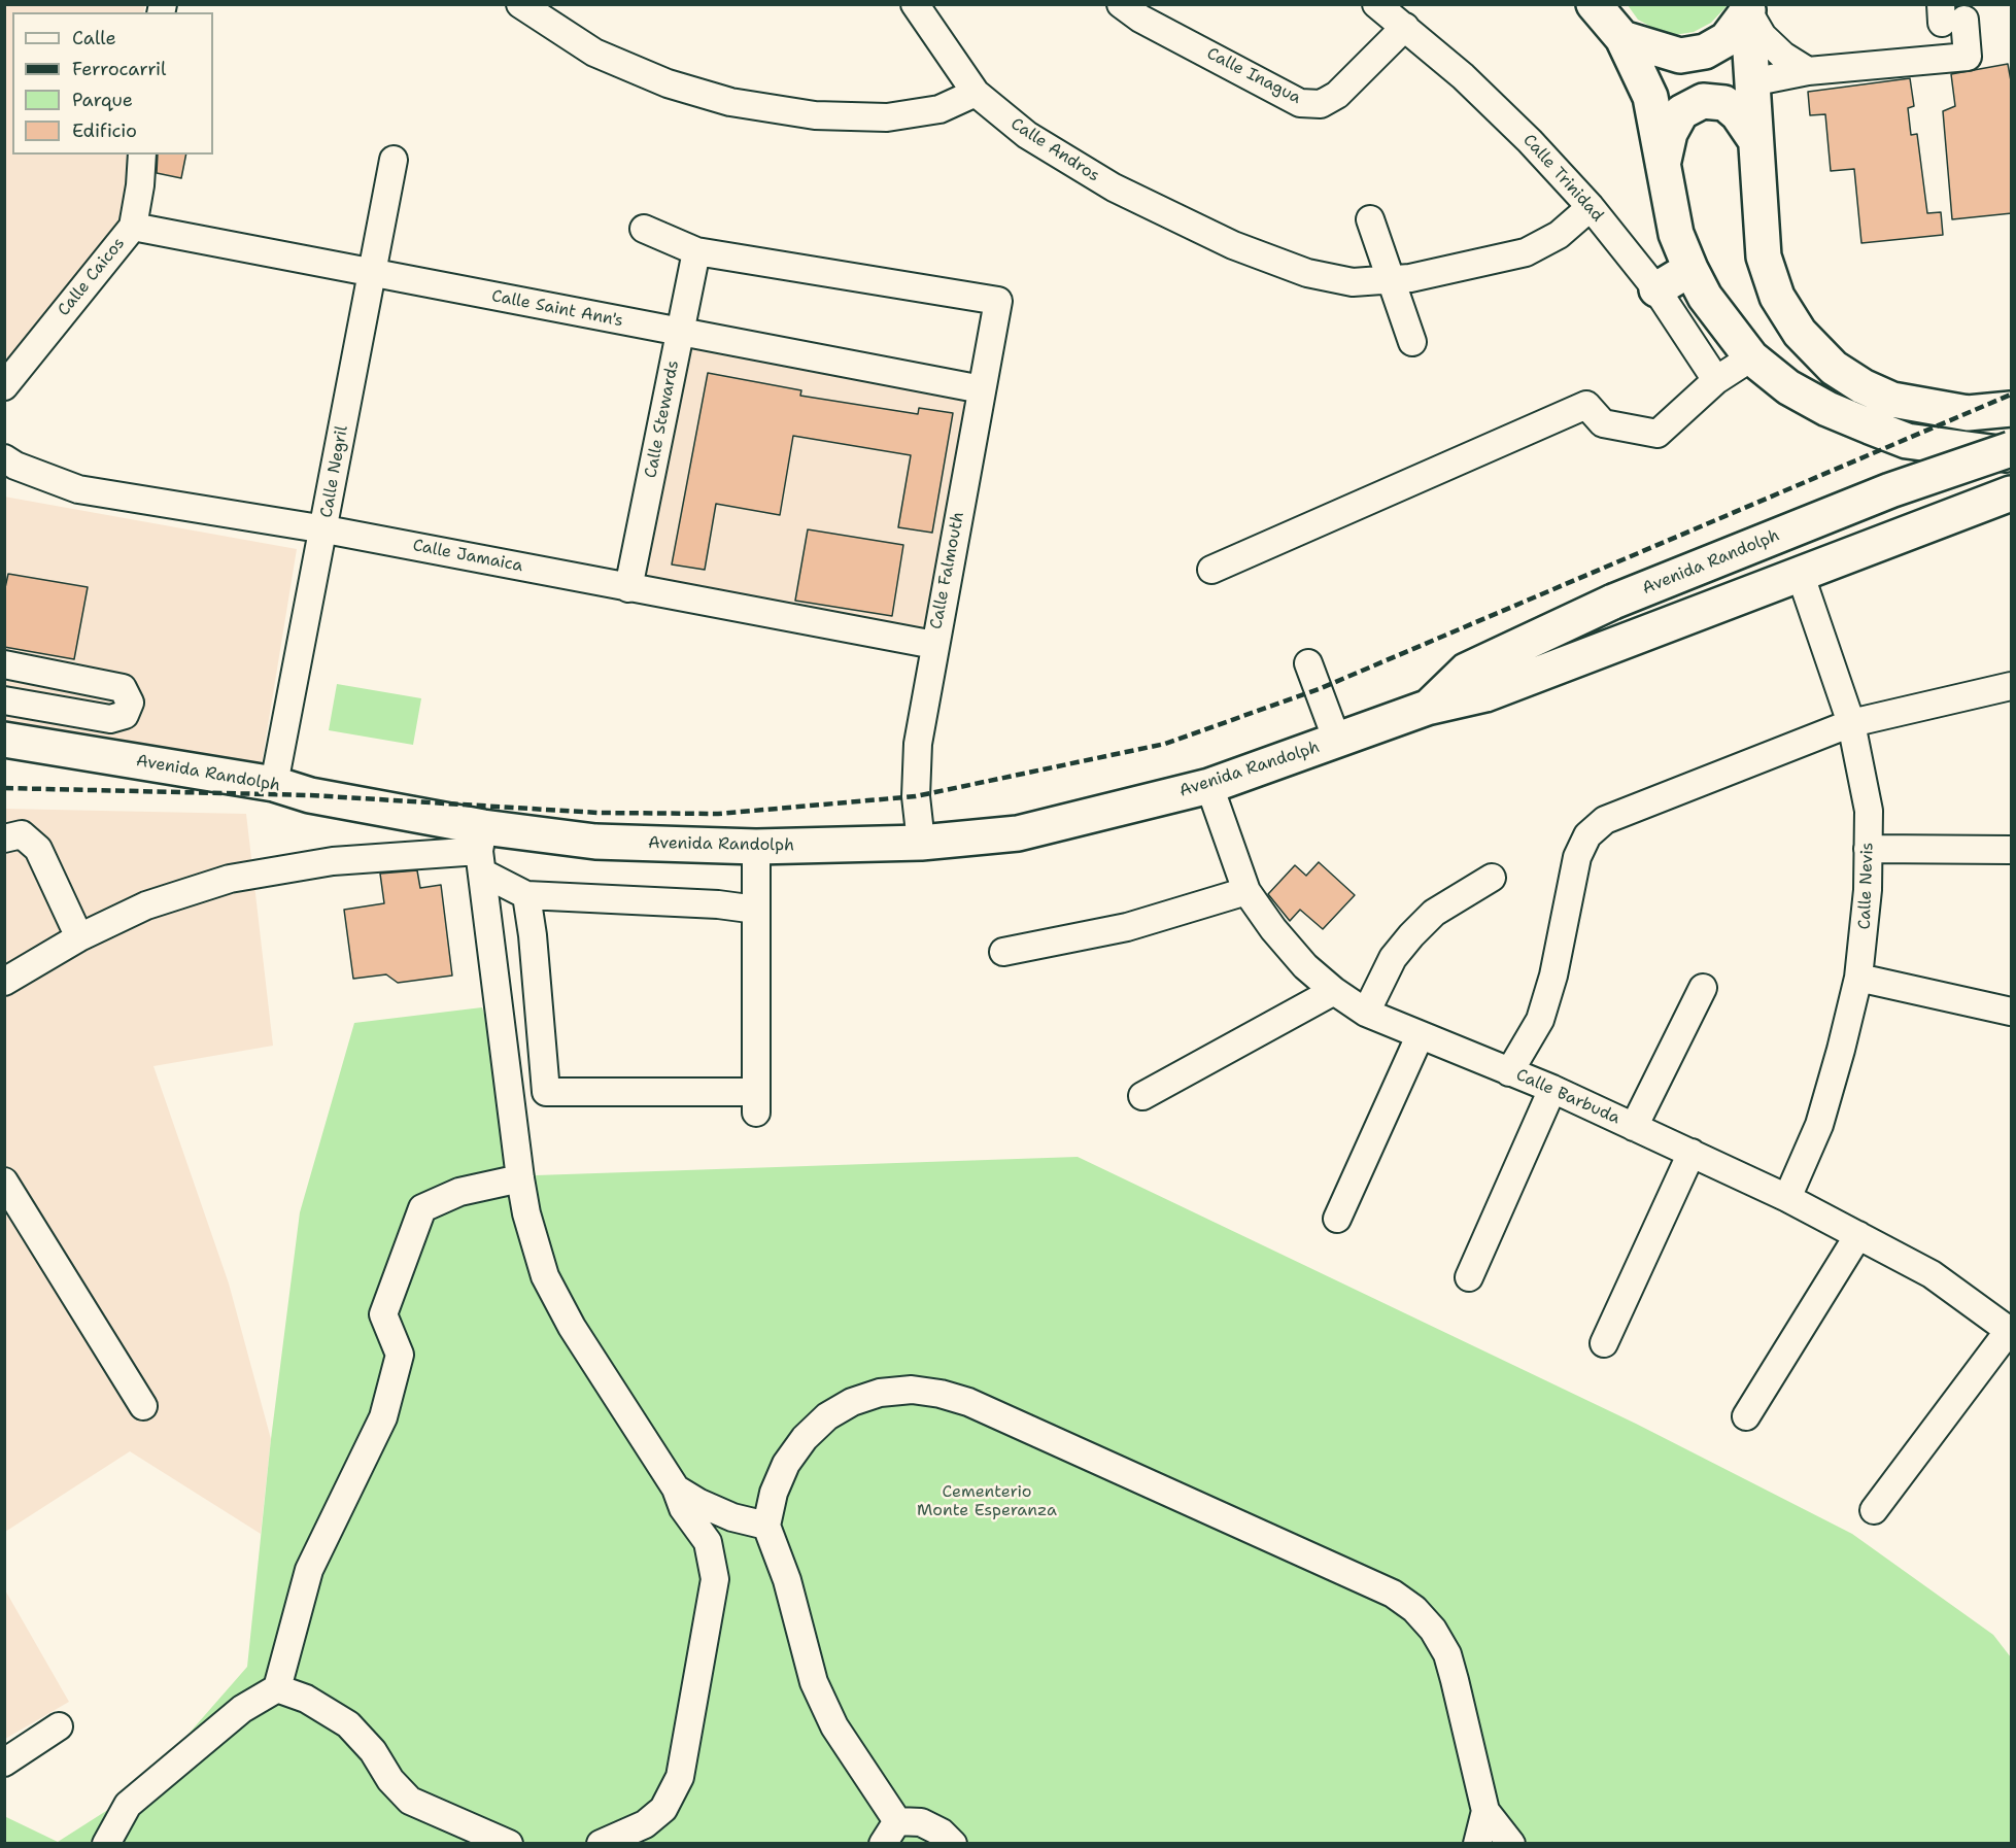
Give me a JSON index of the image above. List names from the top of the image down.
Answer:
{
  "streets": {
    "main road": ["Avenida Randolph"],
    "street": [
      "Calle Inagua",
      "Calle Andros",
      "Calle Trinidad",
      "Calle Caicos",
      "Calle Saint Ann's",
      "Calle Stewards",
      "Calle Negril",
      "Calle Jamaica",
      "Calle Falmouth",
      "Calle Nevis",
      "Calle Barbuda"
    ]
  },
  "crossings": [
    ["Calle Inagua", "Calle Trinidad"],
    ["Calle Andros", "Calle Trinidad"],
    ["Calle Caicos", "Calle Saint Ann's"],
    ["Calle Saint Ann's", "Calle Stewards"],
    ["Calle Saint Ann's", "Calle Negril"],
    ["Calle Saint Ann's", "Calle Falmouth"],
    ["Calle Stewards", "Calle Jamaica"],
    ["Calle Stewards", "Calle Falmouth"],
    ["Calle Negril", "Calle Jamaica"],
    ["Calle Negril", "Avenida Randolph"],
    ["Calle Jamaica", "Calle Falmouth"],
    ["Avenida Randolph", "Calle Falmouth"],
    ["Avenida Randolph", "Calle Nevis"],
    ["Avenida Randolph", "Calle Barbuda"],
    ["Calle Nevis", "Calle Barbuda"]
  ],
  "parks": ["Cementerio Monte Esperanza"],
  "legend": [
    "Calle",
    "Ferrocarril",
    "Parque",
    "Edificio"
  ]
}
